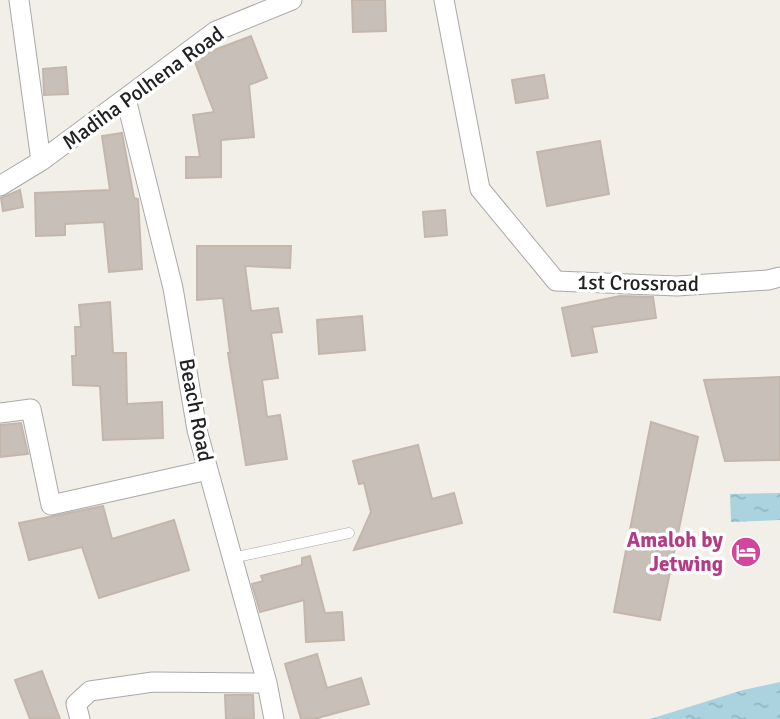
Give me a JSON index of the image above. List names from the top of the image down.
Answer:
{
  "streets": {
    "street": ["Madiha Polhena Road", "1st Crossroad", "Beach Road"]
  },
  "crossings": [
    ["Madiha Polhena Road", "Beach Road"]
  ],
  "places": {
    "hotel": ["Amaloh by Jetwing"]
  }
}
